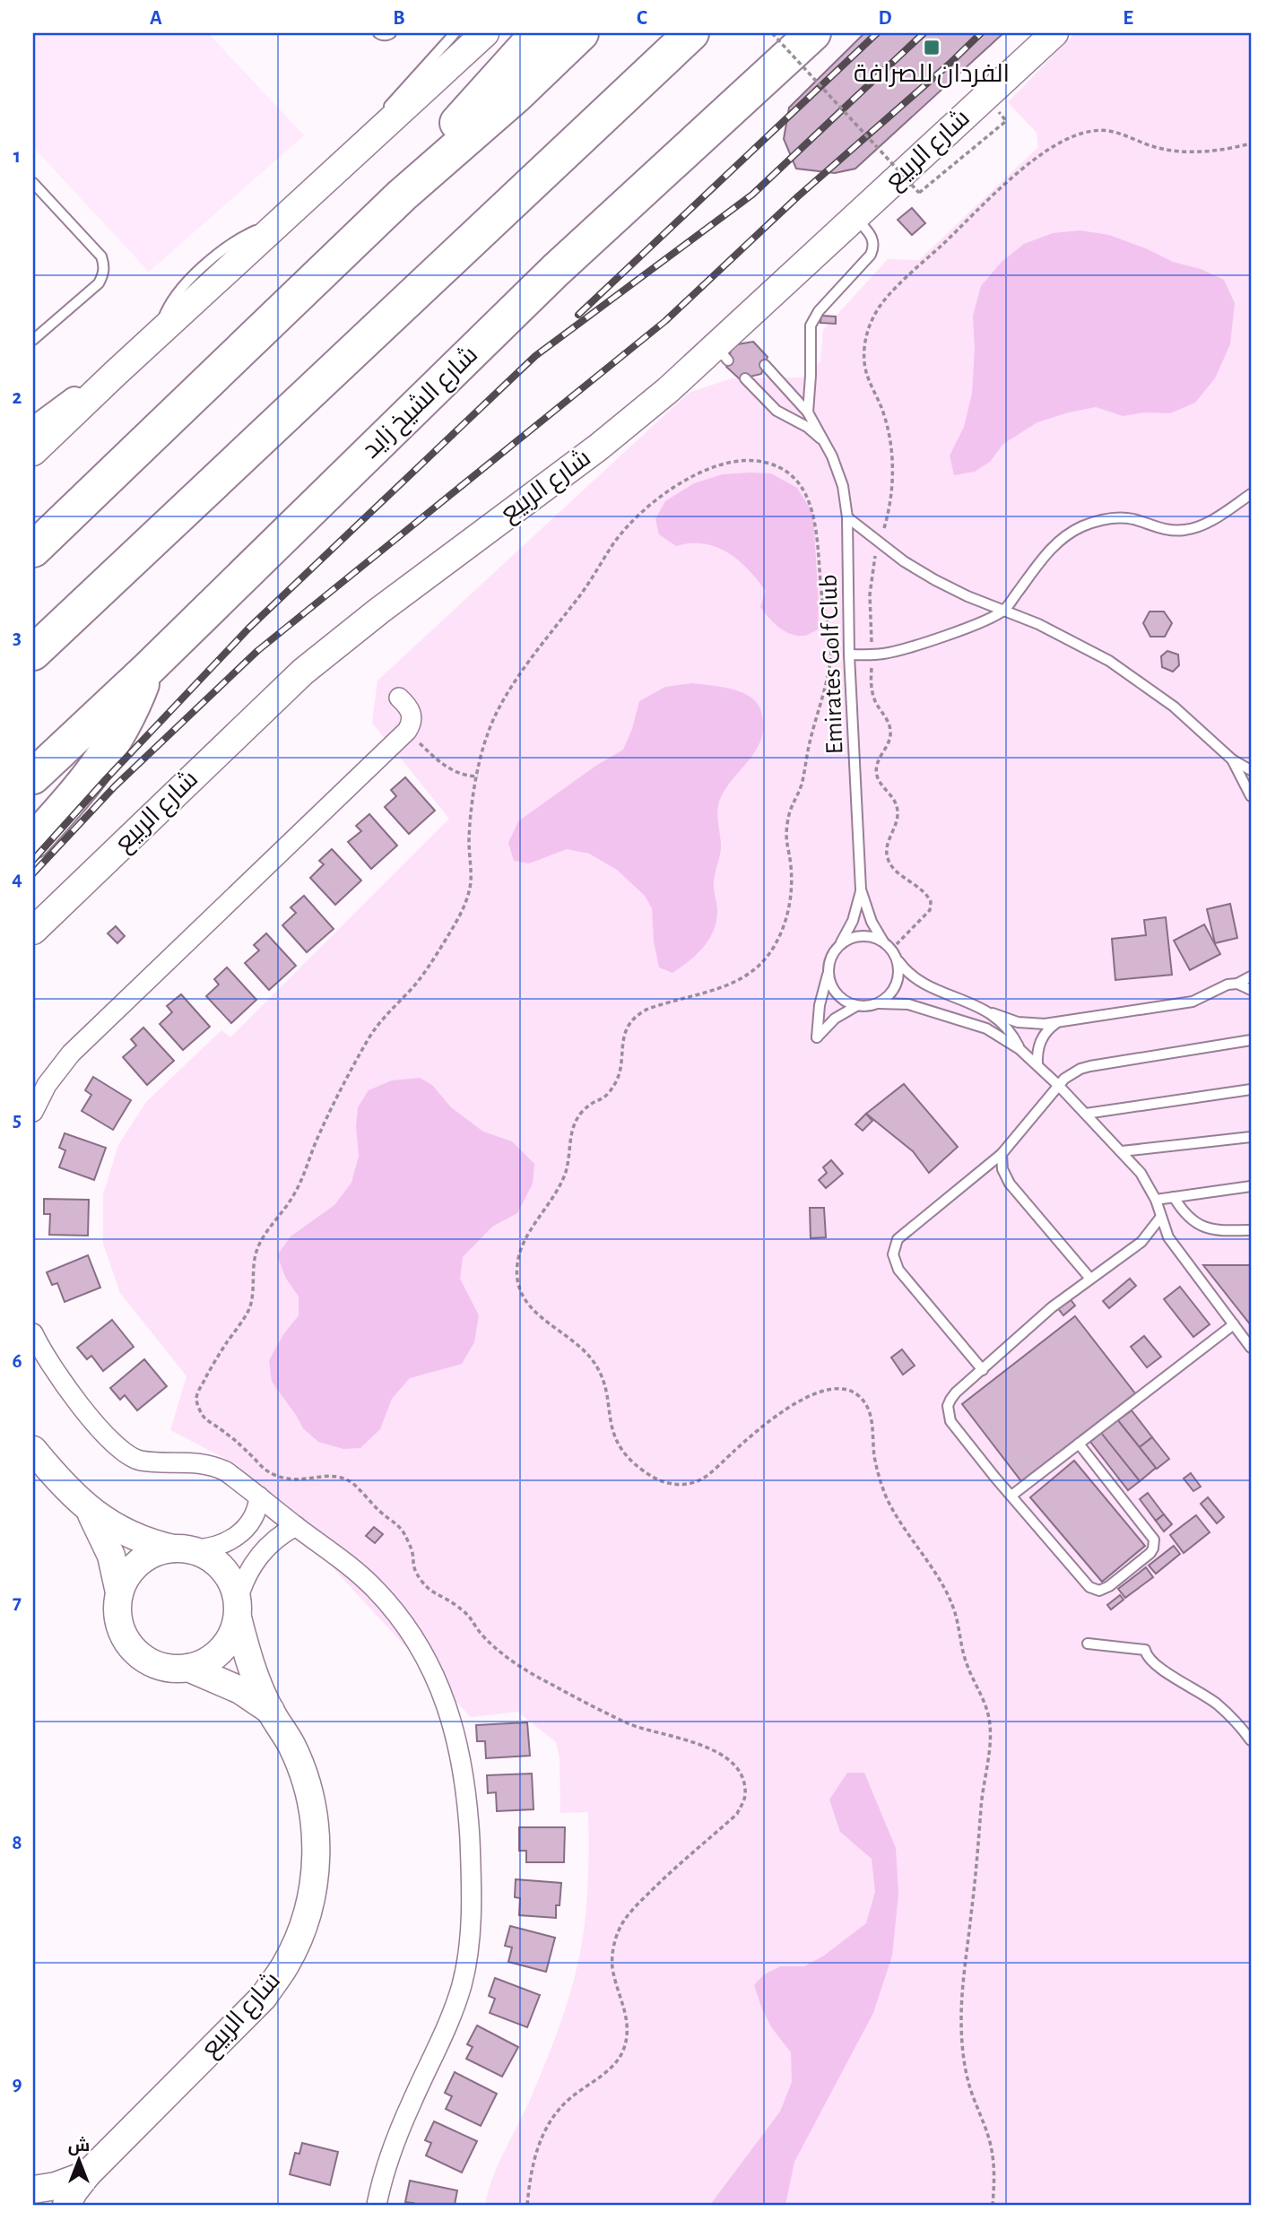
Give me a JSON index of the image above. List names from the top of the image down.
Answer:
{
  "streets": {
    "highway": ["شارع الشيخ زايد"],
    "main road": ["شارع الربيع"],
    "lane": ["Emirates Golf Club"]
  },
  "places": {
    "transit": ["الفردان للصرافة"]
  },
  "north": "top",
  "grid": {
    "columns": [
      "A",
      "B",
      "C",
      "D",
      "E"
    ],
    "rows": [
      "1",
      "2",
      "3",
      "4",
      "5",
      "6",
      "7",
      "8",
      "9"
    ]
  }
}
